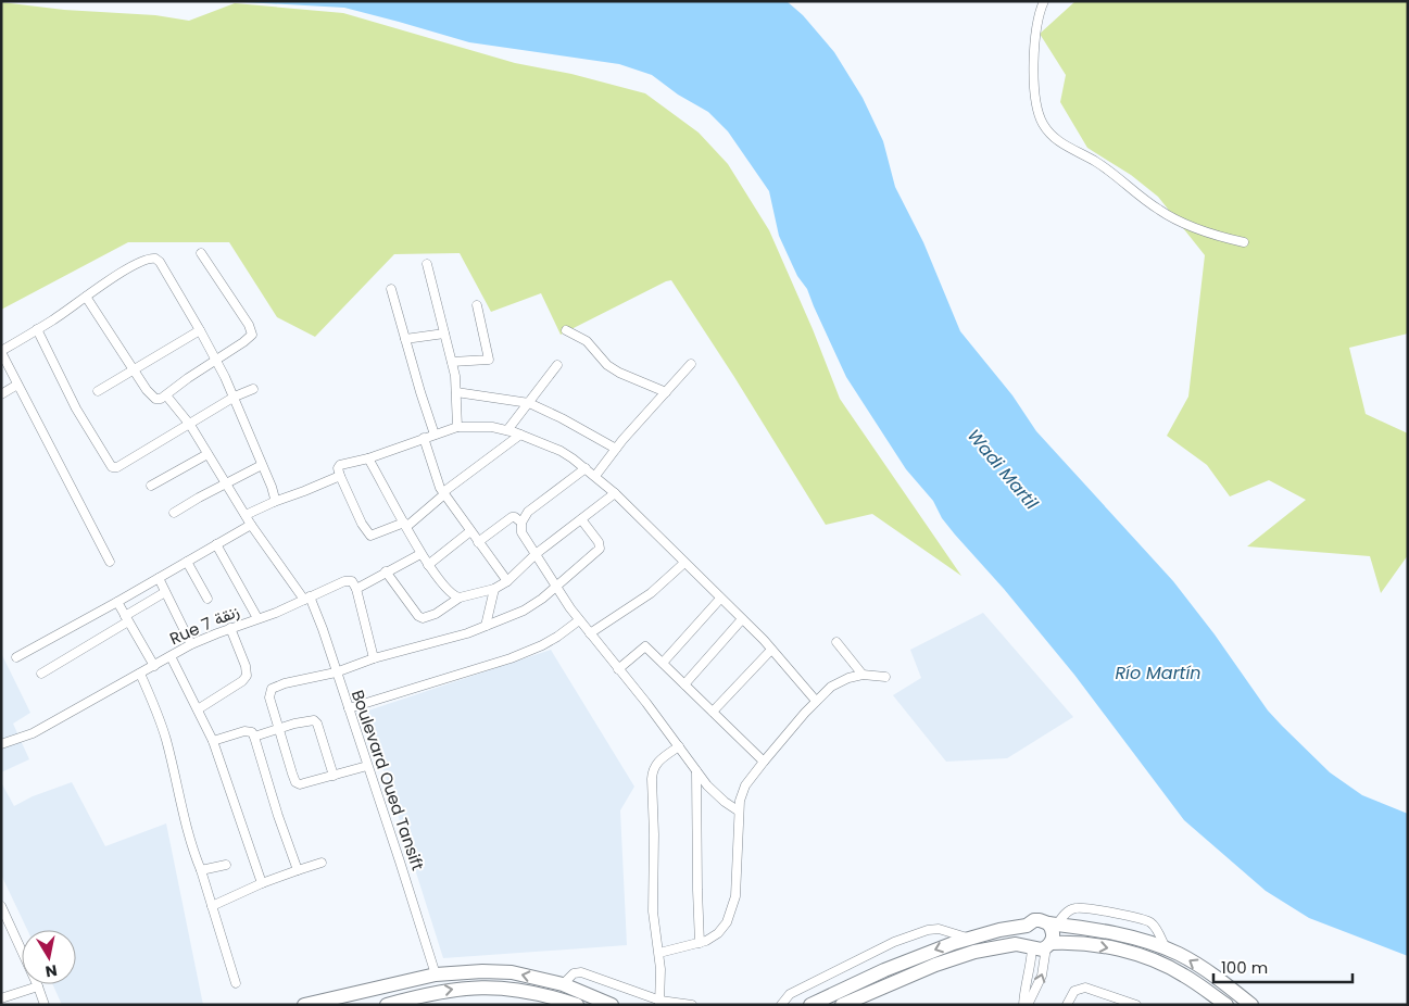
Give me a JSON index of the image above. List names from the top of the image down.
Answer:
{
  "streets": {
    "street": ["Rue 7 زنقة", "Boulevard Oued Tansift"]
  },
  "crossings": [
    ["Rue 7 زنقة", "Boulevard Oued Tansift"]
  ],
  "water": ["Wadi Martil", "Río Martín"],
  "scale_bar": "100 m",
  "north": "bottom"
}
